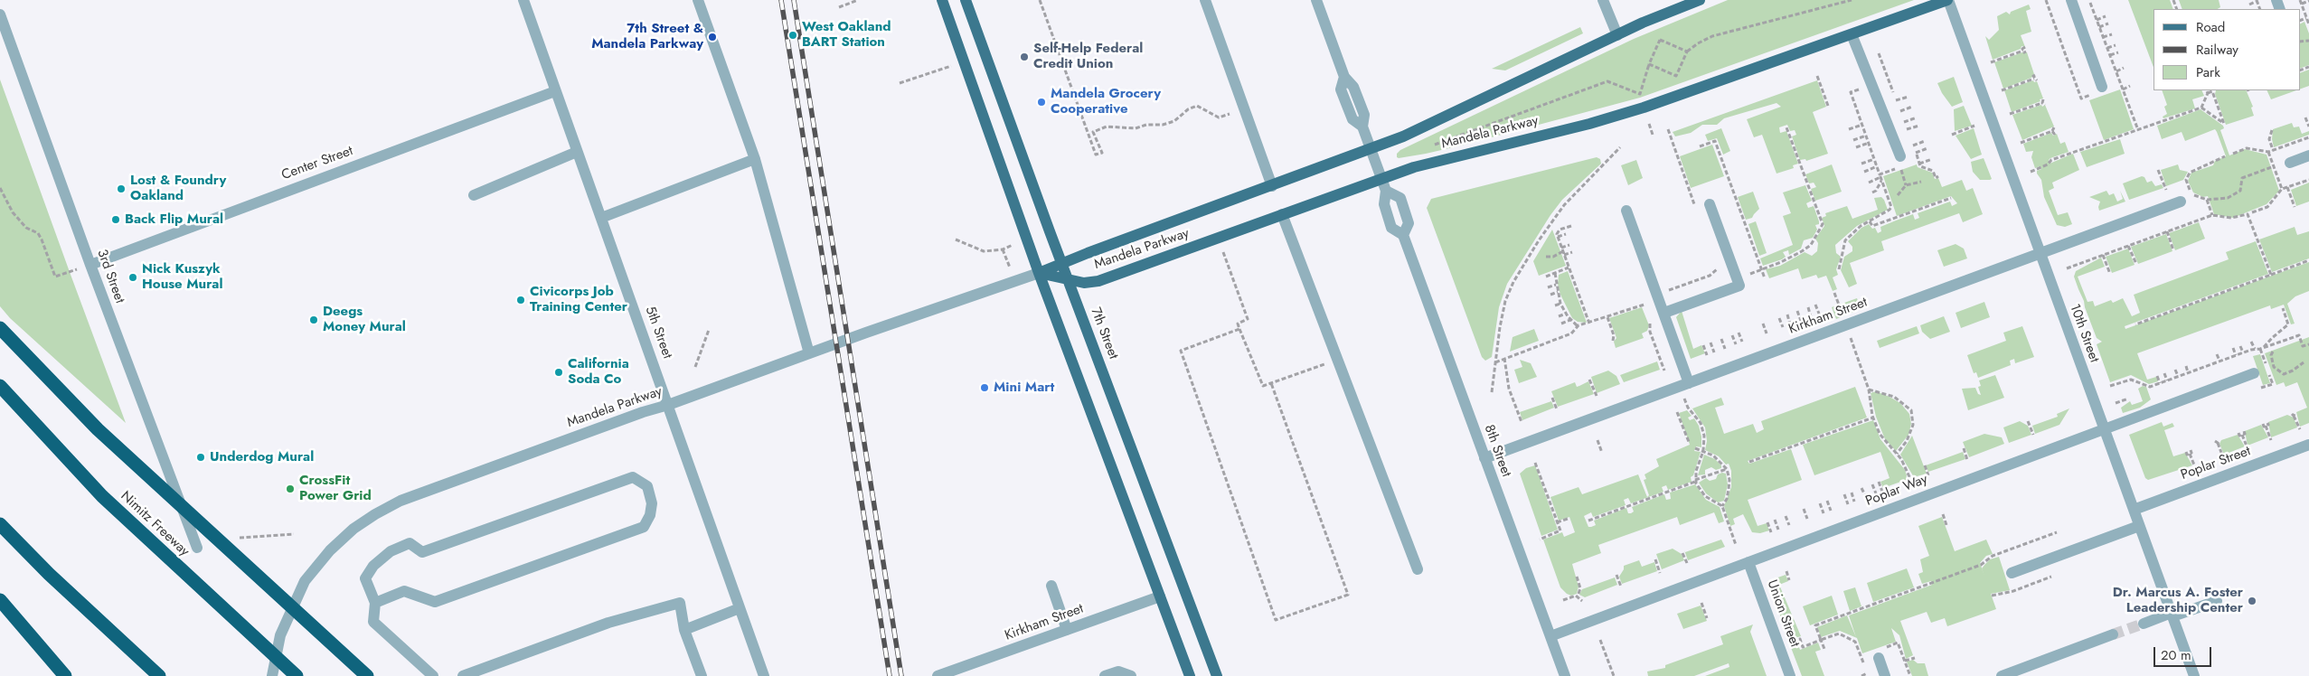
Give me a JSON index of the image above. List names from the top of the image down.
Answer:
{
  "streets": {
    "highway": ["Nimitz Freeway"],
    "main road": ["Mandela Parkway", "7th Street"],
    "street": [
      "Center Street",
      "3rd Street",
      "Kirkham Street",
      "5th Street",
      "10th Street",
      "8th Street",
      "Poplar Street",
      "Poplar Way",
      "Union Street"
    ]
  },
  "crossings": [
    ["Mandela Parkway", "5th Street"],
    ["Mandela Parkway", "7th Street"],
    ["Mandela Parkway", "10th Street"],
    ["Mandela Parkway", "8th Street"],
    ["Center Street", "3rd Street"],
    ["Center Street", "5th Street"],
    ["Kirkham Street", "10th Street"],
    ["Kirkham Street", "8th Street"],
    ["10th Street", "Poplar Street"],
    ["10th Street", "Poplar Way"],
    ["8th Street", "Poplar Way"],
    ["Poplar Way", "Union Street"]
  ],
  "places": [
    "West Oakland BART Station",
    "7th Street & Mandela Parkway",
    "Self-Help Federal Credit Union",
    "Mandela Grocery Cooperative",
    "Lost & Foundry Oakland",
    "Back Flip Mural",
    "Nick Kuszyk House Mural",
    "Civicorps Job Training Center",
    "Deegs Money Mural",
    "California Soda Co",
    "Mini Mart",
    "Underdog Mural",
    "CrossFit Power Grid",
    "Dr. Marcus A. Foster Leadership Center"
  ],
  "legend": ["Road", "Railway", "Park"],
  "scale_bar": "20 m"
}
